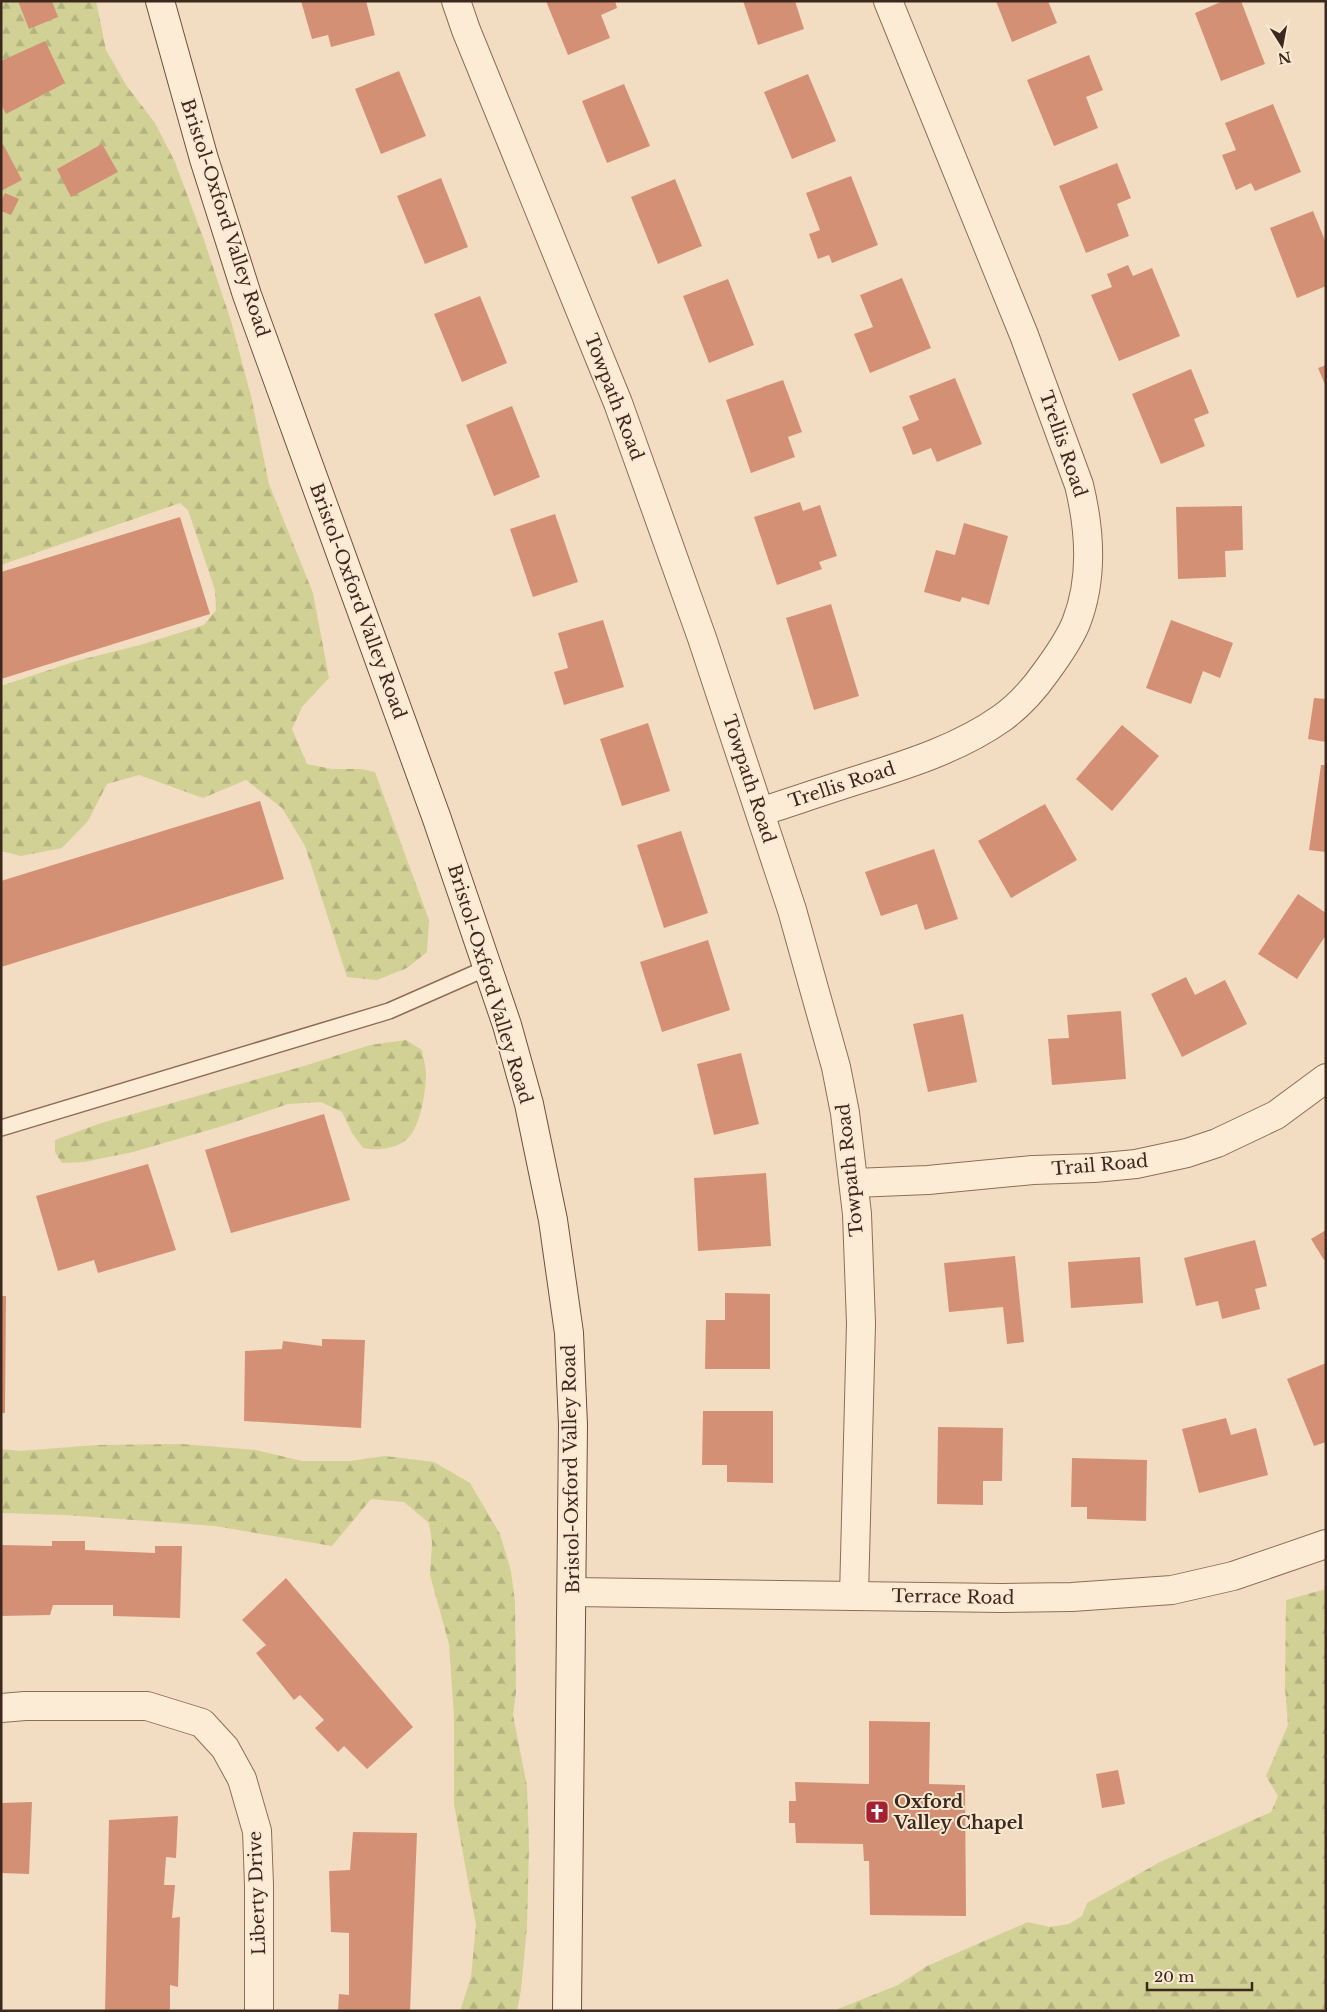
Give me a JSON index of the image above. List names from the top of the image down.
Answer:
{
  "streets": {
    "street": [
      "Bristol-Oxford Valley Road",
      "Towpath Road",
      "Trellis Road",
      "Trail Road",
      "Terrace Road",
      "Liberty Drive"
    ]
  },
  "crossings": [
    ["Bristol-Oxford Valley Road", "Terrace Road"],
    ["Towpath Road", "Trellis Road"],
    ["Towpath Road", "Trail Road"],
    ["Towpath Road", "Terrace Road"]
  ],
  "places": {
    "church": ["Oxford Valley Chapel"]
  },
  "scale_bar": "20 m",
  "north": "bottom"
}
